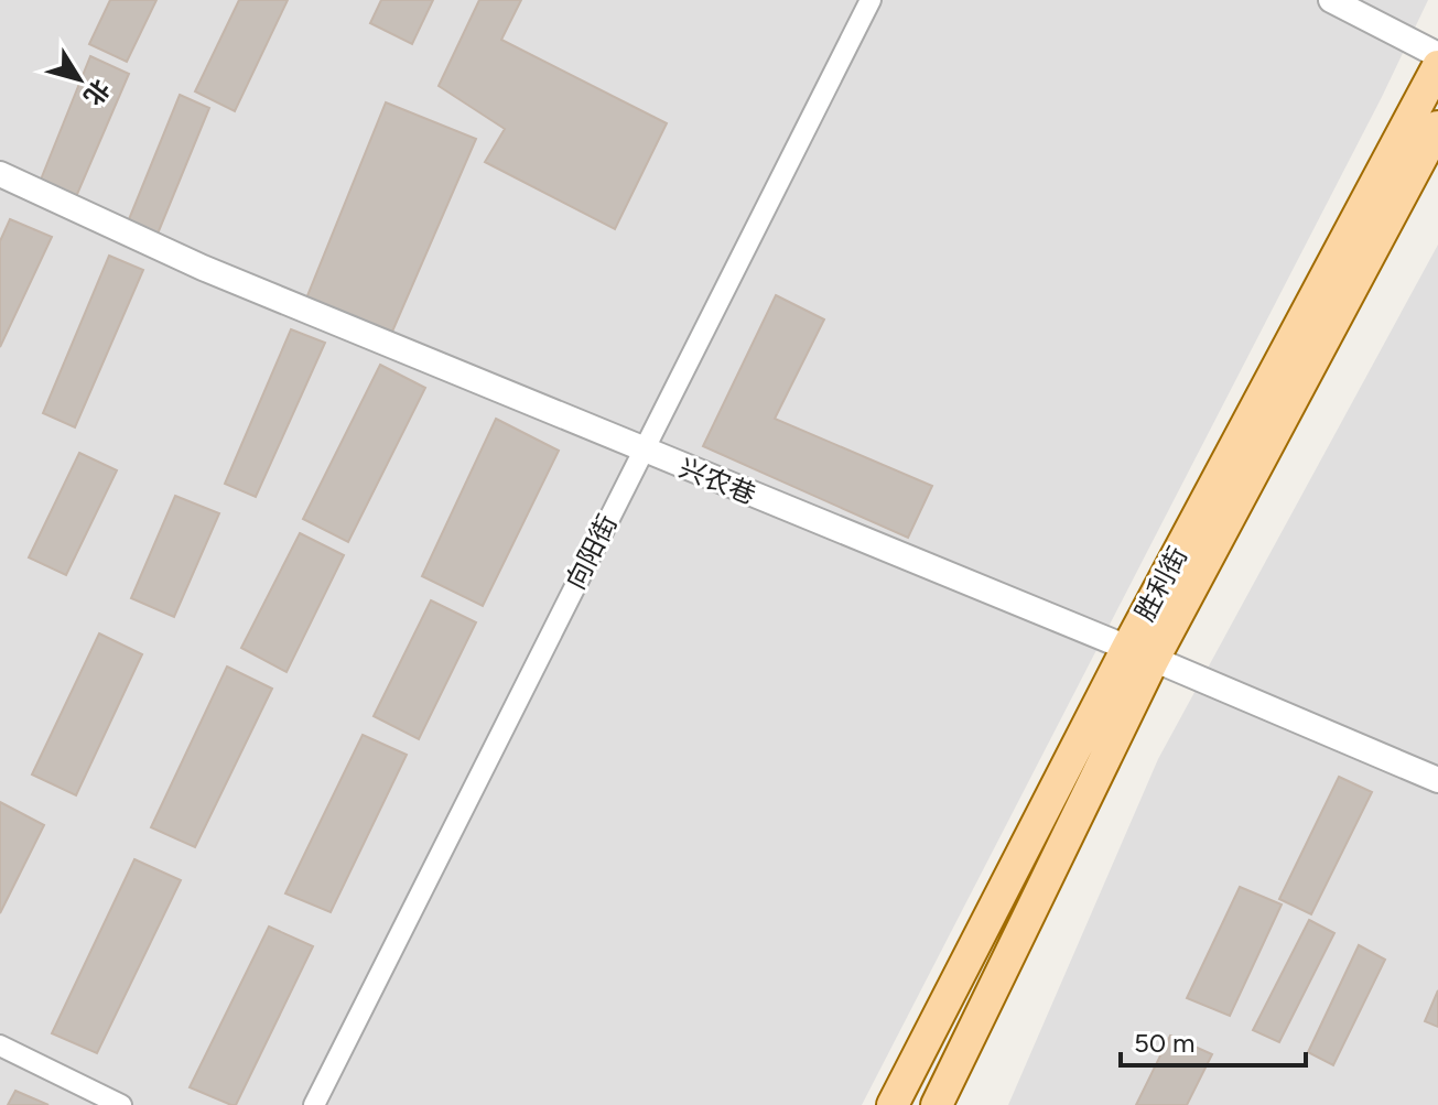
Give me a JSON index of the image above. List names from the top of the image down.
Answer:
{
  "streets": {
    "main road": ["胜利街"],
    "street": ["兴农巷", "向阳街"]
  },
  "crossings": [
    ["兴农巷", "向阳街"],
    ["兴农巷", "胜利街"]
  ],
  "scale_bar": "50 m",
  "north": "bottom right"
}
